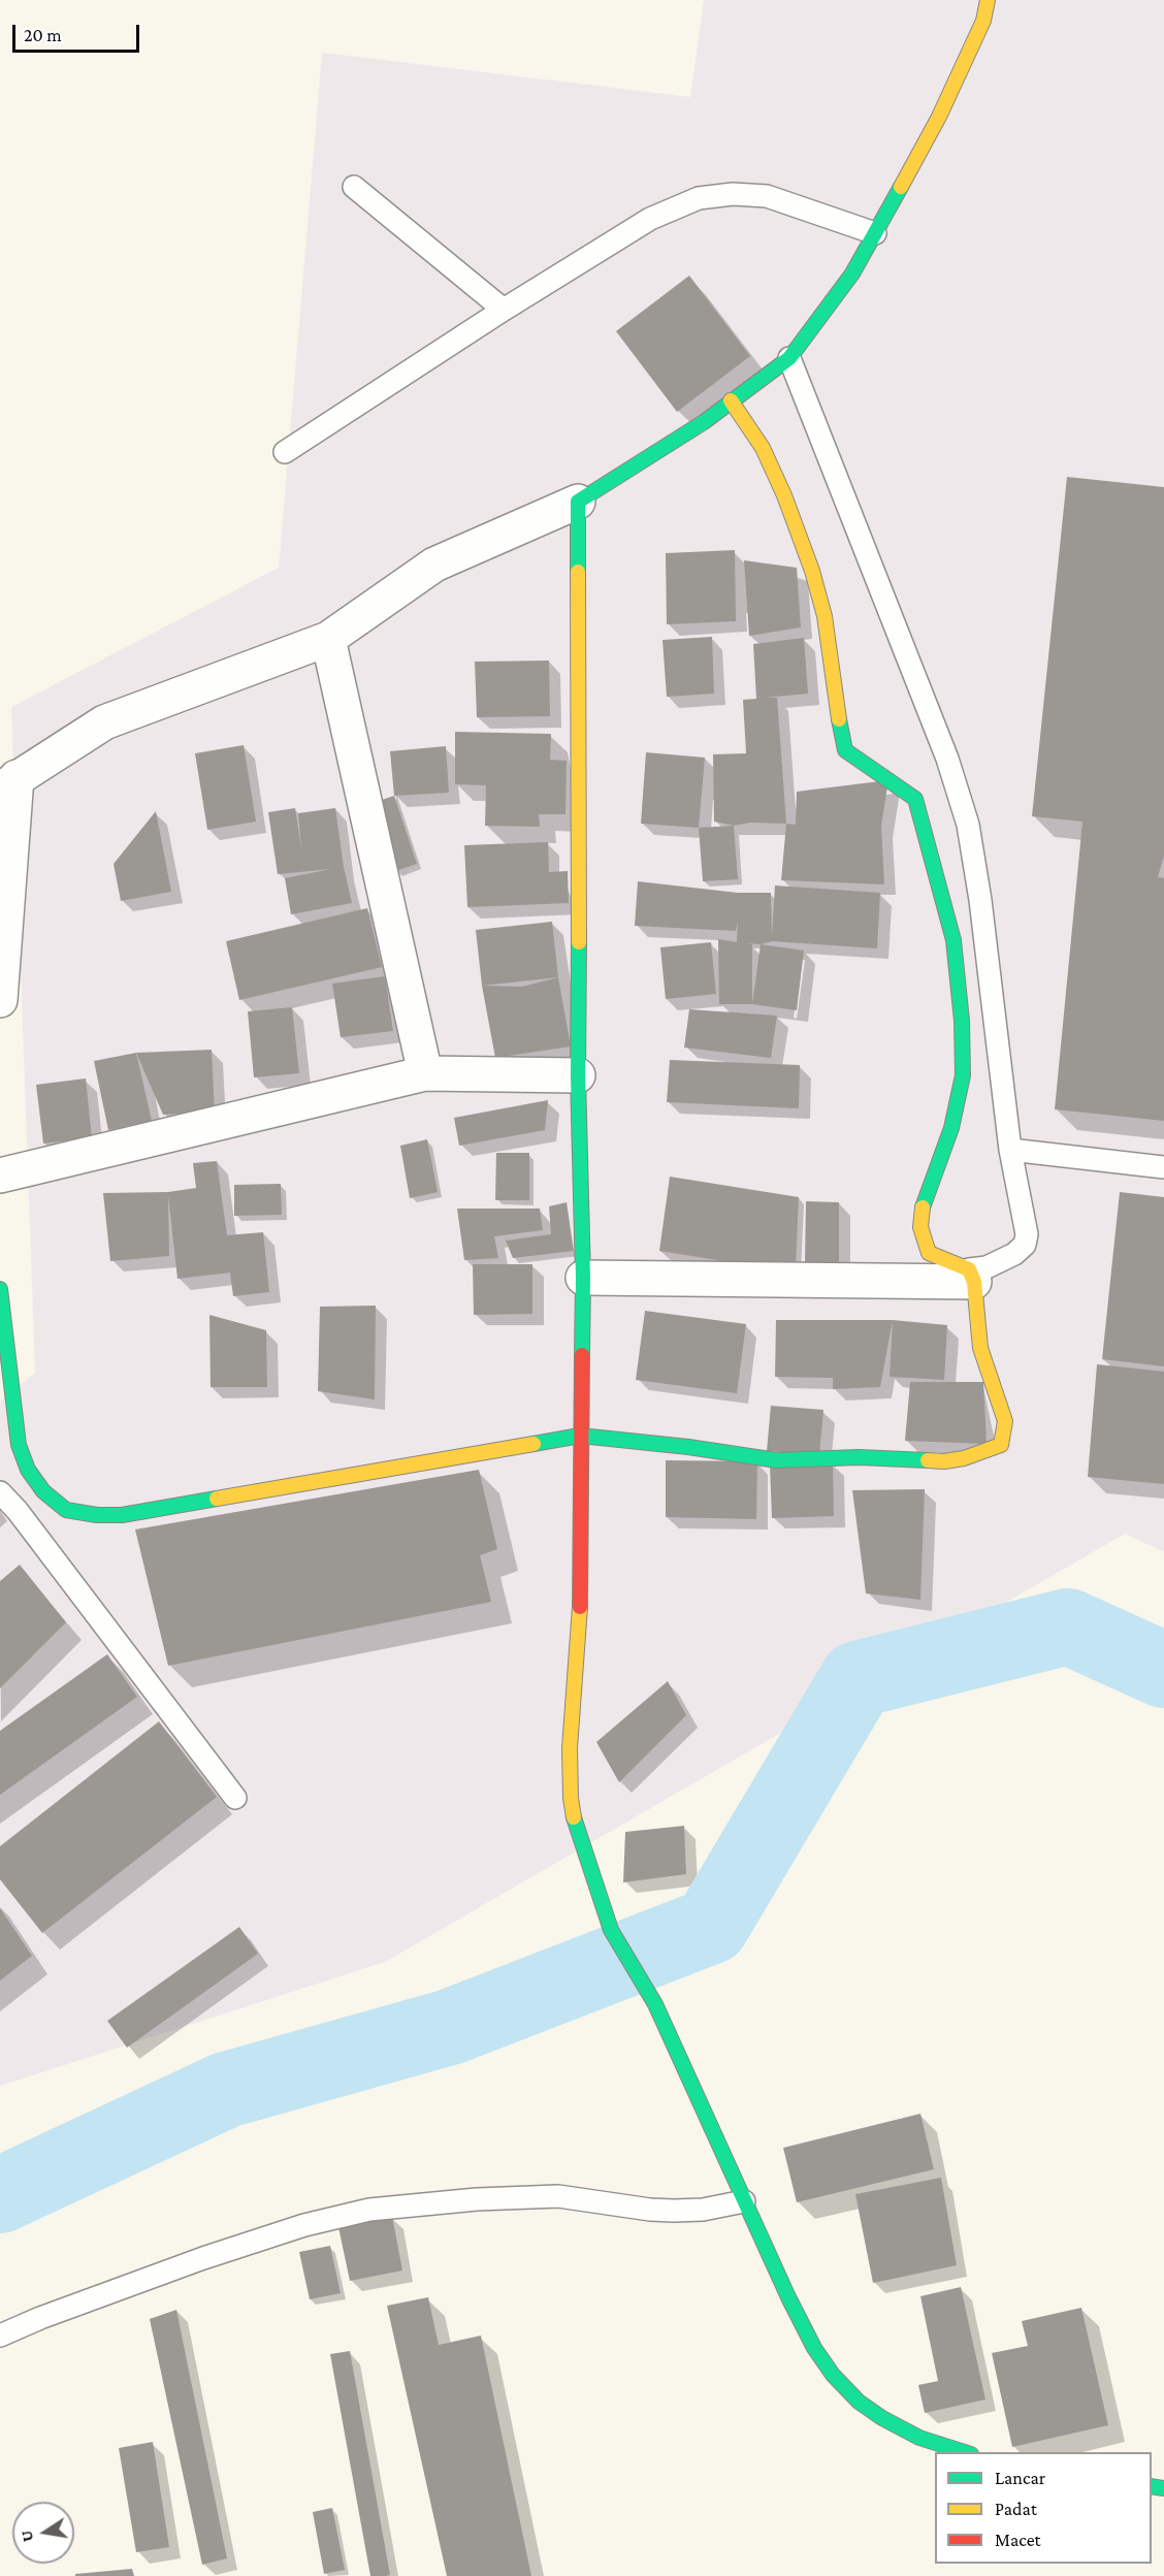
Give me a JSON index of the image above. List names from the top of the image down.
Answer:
{
  "legend": ["Lancar", "Padat", "Macet"],
  "scale_bar": "20 m",
  "north": "left"
}
